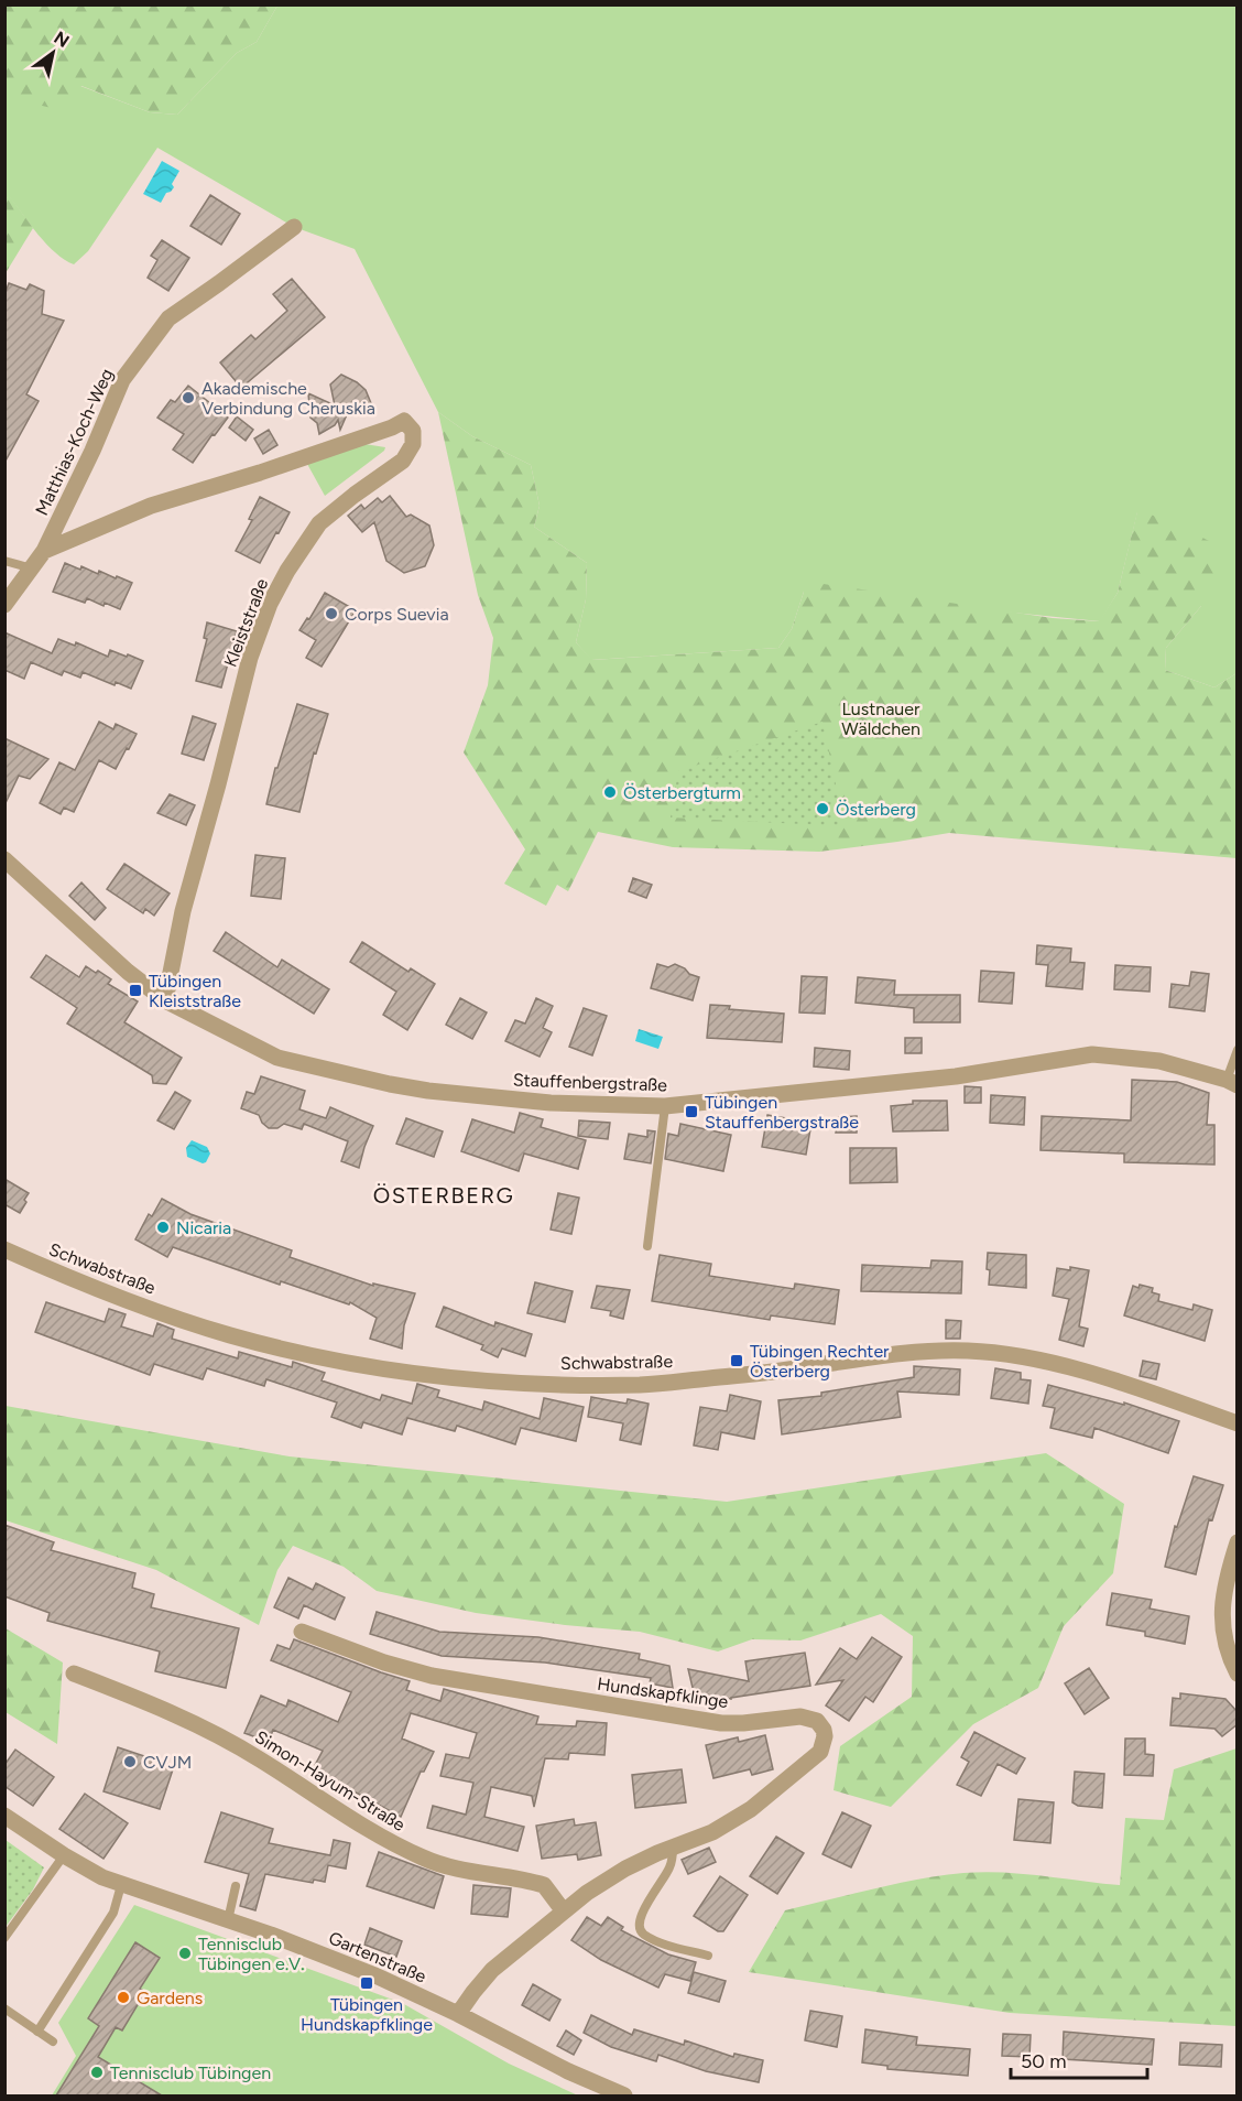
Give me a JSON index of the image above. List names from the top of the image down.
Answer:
{
  "streets": {
    "street": [
      "Matthias-Koch-Weg",
      "Kleiststraße",
      "Stauffenbergstraße",
      "Schwabstraße",
      "Hundskapfklinge",
      "Simon-Hayum-Straße",
      "Gartenstraße"
    ]
  },
  "crossings": [
    ["Matthias-Koch-Weg", "Kleiststraße"],
    ["Kleiststraße", "Stauffenbergstraße"],
    ["Hundskapfklinge", "Simon-Hayum-Straße"],
    ["Hundskapfklinge", "Gartenstraße"]
  ],
  "districts": ["ÖSTERBERG"],
  "parks": ["Lustnauer Wäldchen"],
  "places": {
    "other": [
      "Akademische Verbindung Cheruskia",
      "Corps Suevia",
      "Österbergturm",
      "Österberg",
      "Nicaria",
      "CVJM",
      "Tennisclub Tübingen e.V.",
      "Gardens",
      "Tennisclub Tübingen"
    ],
    "transit": [
      "Tübingen Kleiststraße",
      "Tübingen Stauffenbergstraße",
      "Tübingen Rechter Österberg",
      "Tübingen Hundskapfklinge"
    ]
  },
  "scale_bar": "50 m",
  "north": "top right"
}
